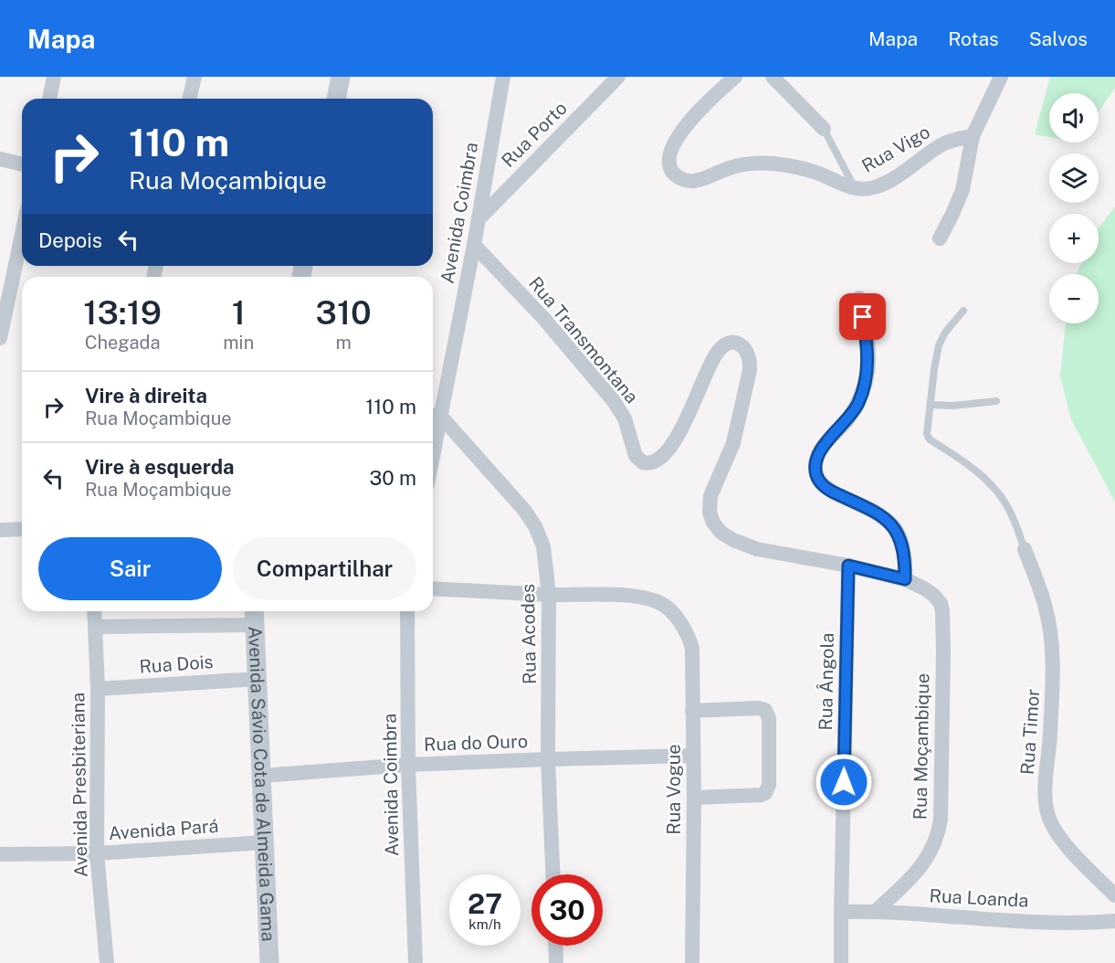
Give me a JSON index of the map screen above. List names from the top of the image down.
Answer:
{
  "streets": {
    "street": [
      "Rua Porto",
      "Rua Vigo",
      "Avenida Coimbra",
      "Rua Transmontana",
      "Rua Acodes",
      "Rua Dois",
      "Rua Ângola",
      "Rua Timor",
      "Rua do Ouro",
      "Rua Moçambique",
      "Avenida Presbiteriana",
      "Avenida Sávio Cota de Almeida Gama",
      "Rua Vogue",
      "Avenida Pará",
      "Rua Loanda"
    ]
  },
  "crossings": [
    ["Rua Porto", "Avenida Coimbra"],
    ["Avenida Coimbra", "Rua Transmontana"],
    ["Avenida Coimbra", "Rua Acodes"],
    ["Avenida Coimbra", "Rua do Ouro"],
    ["Rua Transmontana", "Rua Ângola"],
    ["Rua Transmontana", "Rua Moçambique"],
    ["Rua Acodes", "Rua do Ouro"],
    ["Rua Acodes", "Rua Vogue"],
    ["Rua Dois", "Avenida Presbiteriana"],
    ["Rua Dois", "Avenida Sávio Cota de Almeida Gama"],
    ["Rua Ângola", "Rua Moçambique"],
    ["Rua Ângola", "Rua Loanda"],
    ["Rua do Ouro", "Avenida Sávio Cota de Almeida Gama"],
    ["Rua do Ouro", "Rua Vogue"],
    ["Rua Moçambique", "Rua Loanda"],
    ["Avenida Presbiteriana", "Avenida Pará"],
    ["Avenida Sávio Cota de Almeida Gama", "Avenida Pará"]
  ],
  "page": {
    "header": "Mapa",
    "nav": ["Mapa", "Rotas", "Salvos"],
    "map_buttons": ["+", "−"],
    "turn": ["110 m", "Rua Moçambique"],
    "then": "Depois",
    "eta": [
      "13:19",
      "Chegada",
      "1",
      "min",
      "310",
      "m"
    ],
    "list": [
      {
        "name": "Vire à direita",
        "note": "Rua Moçambique",
        "value": "110 m"
      },
      {
        "name": "Vire à esquerda",
        "note": "Rua Moçambique",
        "value": "30 m"
      }
    ],
    "buttons": ["Sair", "Compartilhar"],
    "speed": "27 km/h",
    "limit": "30"
  }
}
